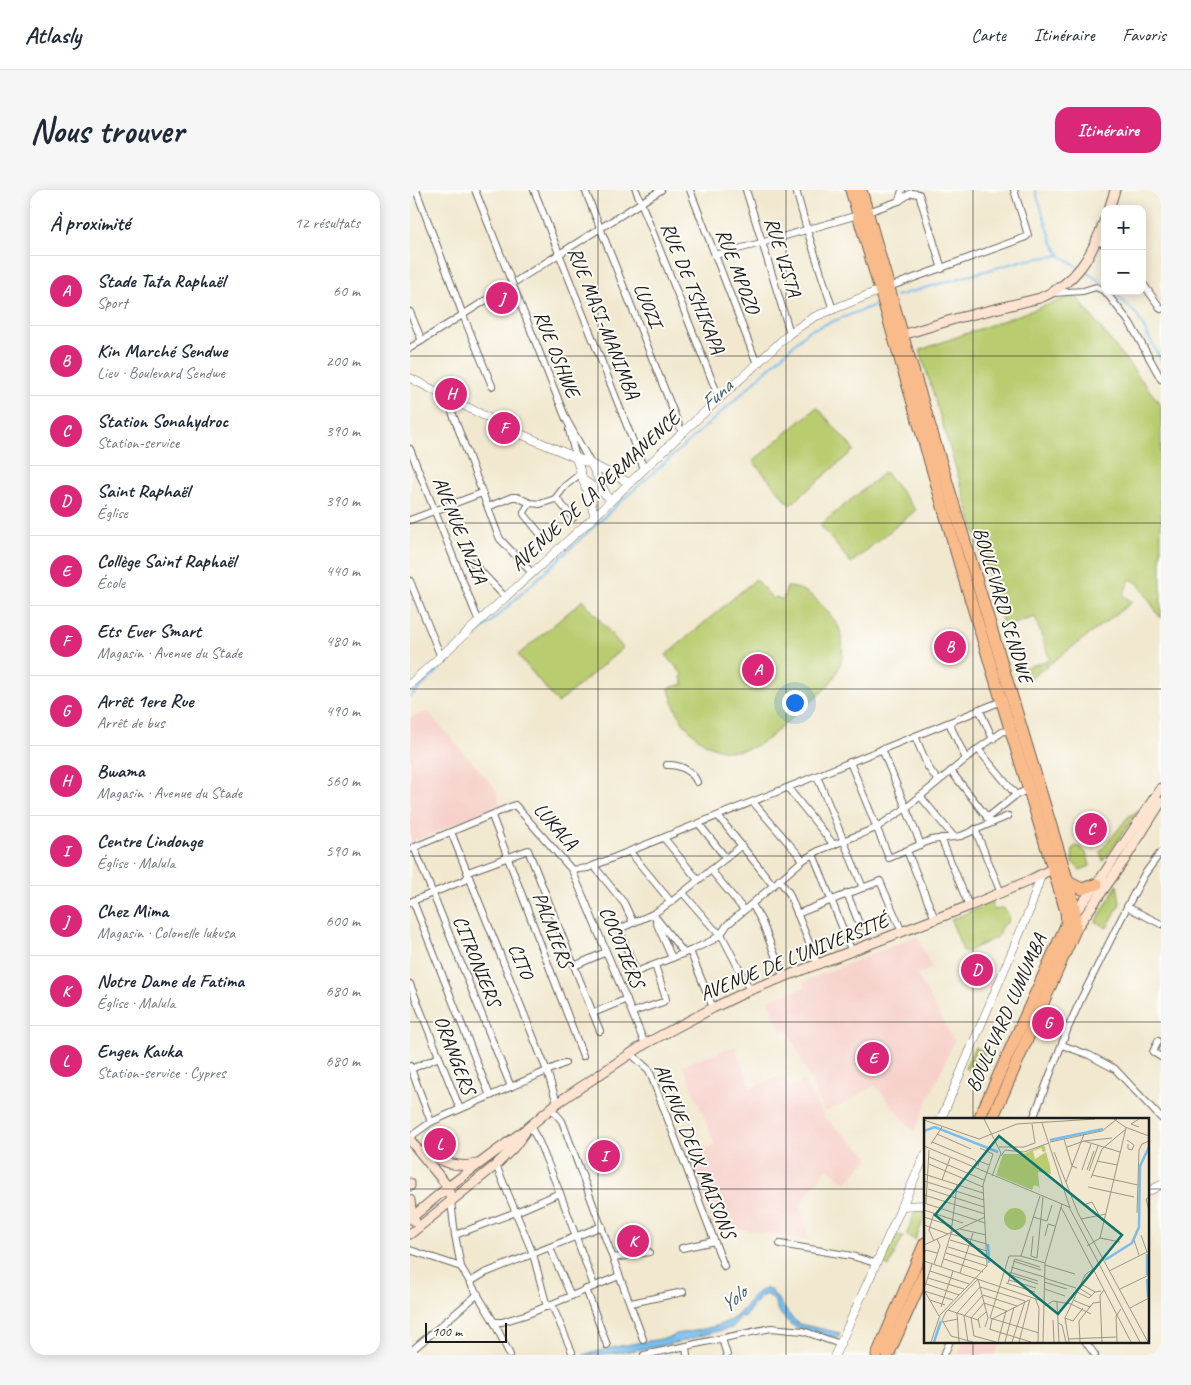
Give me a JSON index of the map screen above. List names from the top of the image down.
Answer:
{
  "streets": {
    "highway": ["BOULEVARD SENDWE", "BOULEVARD LUMUMBA"],
    "main road": ["AVENUE DE L’UNIVERSITÉ"],
    "street": [
      "RUE VISTA",
      "RUE MPOZO",
      "RUE DE TSHIKAPA",
      "LUOZI",
      "RUE MASI-MANIMBA",
      "RUE OSHWE",
      "AVENUE DE LA PERMANENCE",
      "AVENUE INZIA",
      "LUKALA",
      "PALMIERS",
      "COCOTIERS",
      "CITRONIERS",
      "CITO",
      "ORANGERS",
      "AVENUE DEUX MAISONS"
    ]
  },
  "crossings": [
    ["RUE VISTA", "AVENUE DE LA PERMANENCE"],
    ["RUE MPOZO", "AVENUE DE LA PERMANENCE"],
    ["RUE DE TSHIKAPA", "AVENUE DE LA PERMANENCE"],
    ["LUOZI", "AVENUE DE LA PERMANENCE"],
    ["RUE MASI-MANIMBA", "AVENUE DE LA PERMANENCE"],
    ["AVENUE DE LA PERMANENCE", "AVENUE INZIA"],
    ["AVENUE DE LA PERMANENCE", "BOULEVARD SENDWE"],
    ["BOULEVARD SENDWE", "AVENUE DE L’UNIVERSITÉ"],
    ["BOULEVARD SENDWE", "BOULEVARD LUMUMBA"],
    ["LUKALA", "PALMIERS"],
    ["LUKALA", "COCOTIERS"],
    ["COCOTIERS", "AVENUE DE L’UNIVERSITÉ"],
    ["AVENUE DE L’UNIVERSITÉ", "CITO"],
    ["AVENUE DE L’UNIVERSITÉ", "AVENUE DEUX MAISONS"]
  ],
  "water": ["Funa", "Yolo"],
  "scale_bar": "100 m",
  "page": {
    "header": "Atlasly",
    "nav": ["Carte", "Itinéraire", "Favoris"],
    "buttons": "Itinéraire",
    "title": "Nous trouver",
    "heading": ["À proximité", "12 résultats"],
    "map_buttons": ["+", "−"],
    "list": [
      {
        "mark": "A",
        "name": "Stade Tata Raphaël",
        "note": "Sport",
        "value": "60 m"
      },
      {
        "mark": "B",
        "name": "Kin Marché Sendwe",
        "note": "Lieu · Boulevard Sendwe",
        "value": "200 m"
      },
      {
        "mark": "C",
        "name": "Station Sonahydroc",
        "note": "Station-service",
        "value": "390 m"
      },
      {
        "mark": "D",
        "name": "Saint Raphaël",
        "note": "Église",
        "value": "390 m"
      },
      {
        "mark": "E",
        "name": "Collège Saint Raphaël",
        "note": "École",
        "value": "440 m"
      },
      {
        "mark": "F",
        "name": "Ets Ever Smart",
        "note": "Magasin · Avenue du Stade",
        "value": "480 m"
      },
      {
        "mark": "G",
        "name": "Arrêt 1ere Rue",
        "note": "Arrêt de bus",
        "value": "490 m"
      },
      {
        "mark": "H",
        "name": "Bwama",
        "note": "Magasin · Avenue du Stade",
        "value": "560 m"
      },
      {
        "mark": "I",
        "name": "Centre Lindonge",
        "note": "Église · Malula",
        "value": "590 m"
      },
      {
        "mark": "J",
        "name": "Chez Mima",
        "note": "Magasin · Colonelle lukusa",
        "value": "600 m"
      },
      {
        "mark": "K",
        "name": "Notre Dame de Fatima",
        "note": "Église · Malula",
        "value": "680 m"
      },
      {
        "mark": "L",
        "name": "Engen Kauka",
        "note": "Station-service · Cypres",
        "value": "680 m"
      }
    ],
    "pins": [
      "J",
      "H",
      "F",
      "B",
      "A",
      "C",
      "D",
      "G",
      "E",
      "L",
      "I",
      "K"
    ],
    "scale": "100 m"
  }
}
